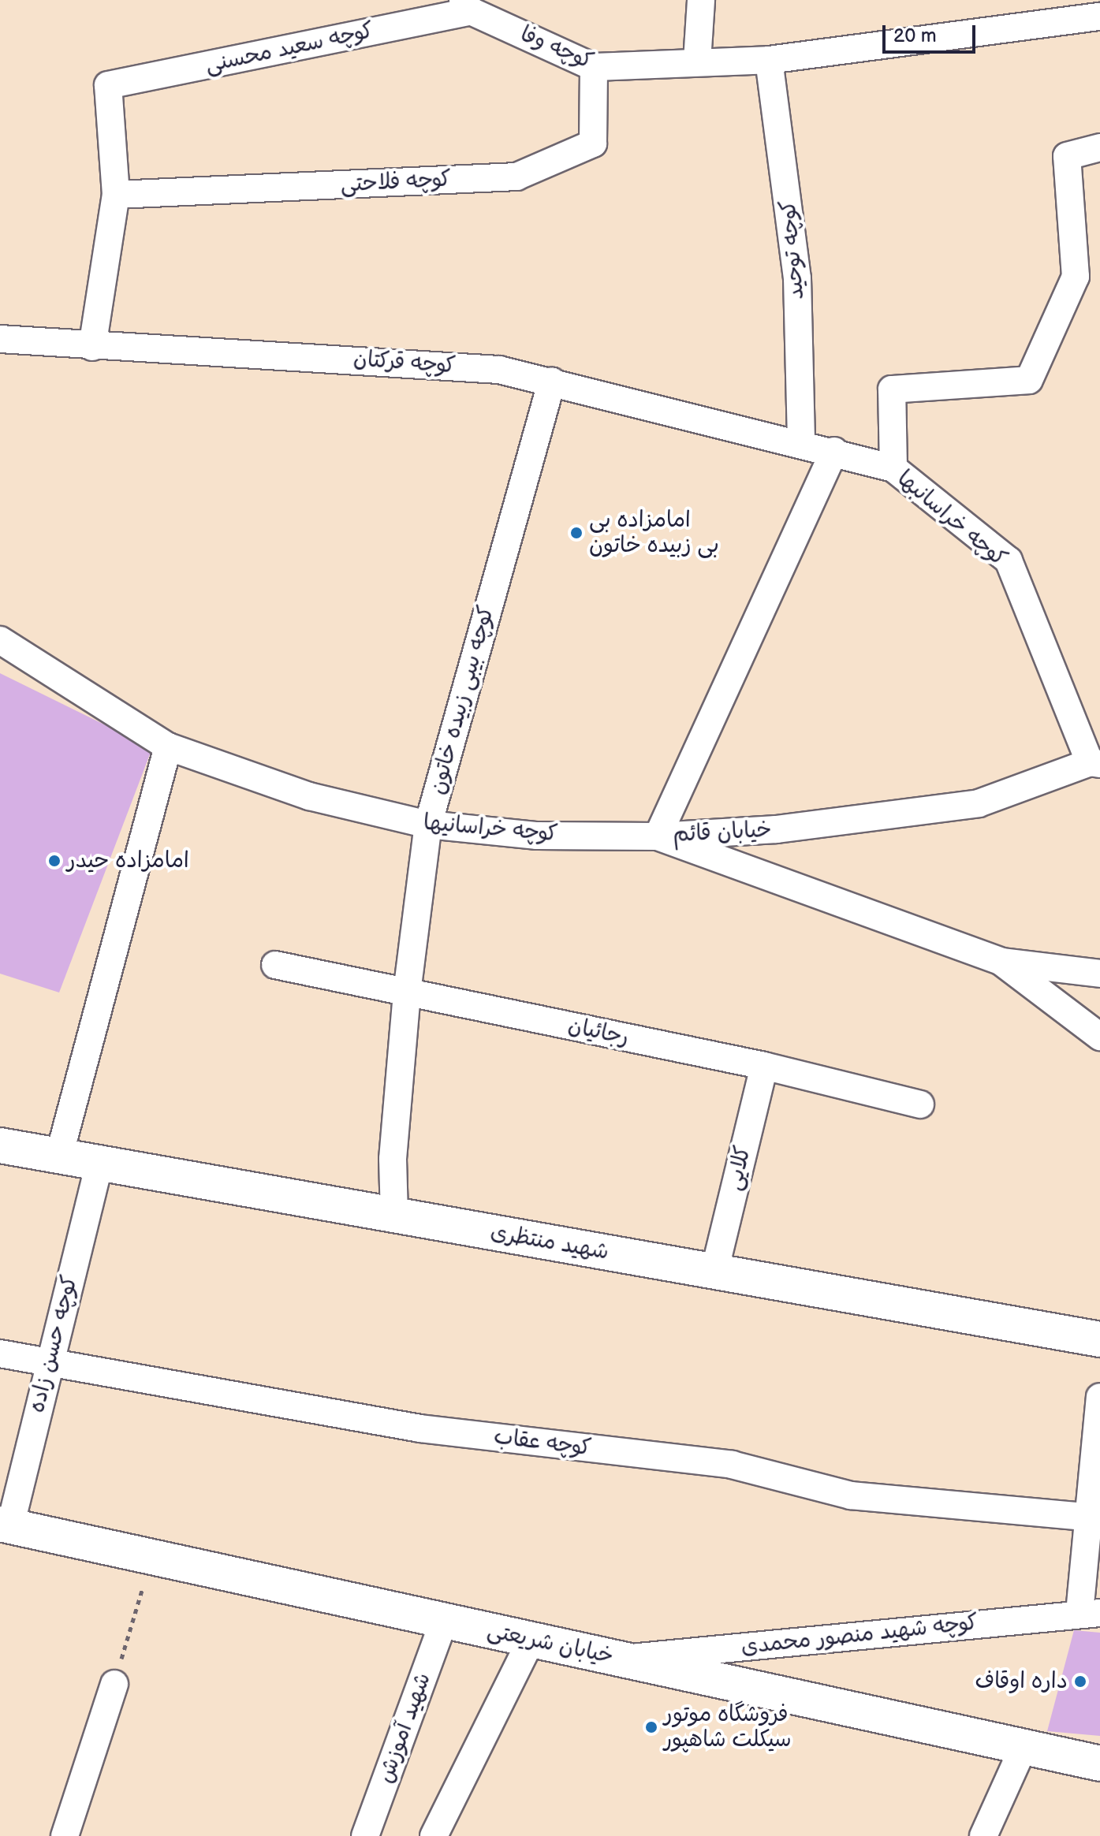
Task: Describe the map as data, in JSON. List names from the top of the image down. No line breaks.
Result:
{"streets":{"street":["کوچه سعید محسنی","کوچه وفا","کوچه فلاحتی","کوچه توحید","کوچه قرکتان","کوچه خراسانبها","کوچه بیبی زبیده خاتون","کوچه خراسانیها","خیابان قائم","رجائیان","کلایی","شهید منتظری","کوچه حسن زاده","کوچه عقاب","کوچه شهید منصور محمدی","خیابان شریعتی","شهید آموزش"]},"crossings":[["کوچه سعید محسنی","کوچه وفا"],["کوچه سعید محسنی","کوچه فلاحتی"],["کوچه وفا","کوچه فلاحتی"],["کوچه وفا","کوچه توحید"],["کوچه توحید","کوچه قرکتان"],["کوچه توحید","کوچه خراسانبها"],["کوچه قرکتان","کوچه خراسانبها"],["کوچه قرکتان","کوچه بیبی زبیده خاتون"],["کوچه خراسانبها","خیابان قائم"],["کوچه بیبی زبیده خاتون","کوچه خراسانیها"],["کوچه بیبی زبیده خاتون","رجائیان"],["کوچه بیبی زبیده خاتون","شهید منتظری"],["کوچه خراسانیها","خیابان قائم"],["رجائیان","کلایی"],["کلایی","شهید منتظری"],["شهید منتظری","کوچه حسن زاده"],["کوچه حسن زاده","کوچه عقاب"],["کوچه حسن زاده","خیابان شریعتی"],["کوچه شهید منصور محمدی","خیابان شریعتی"],["خیابان شریعتی","شهید آموزش"]],"places":["امامزاده بی بی زبیده خاتون","امامزاده حیدر","داره اوقاف","فروشگاه موتور سیکلت شاهپور"],"scale_bar":"20 m"}
